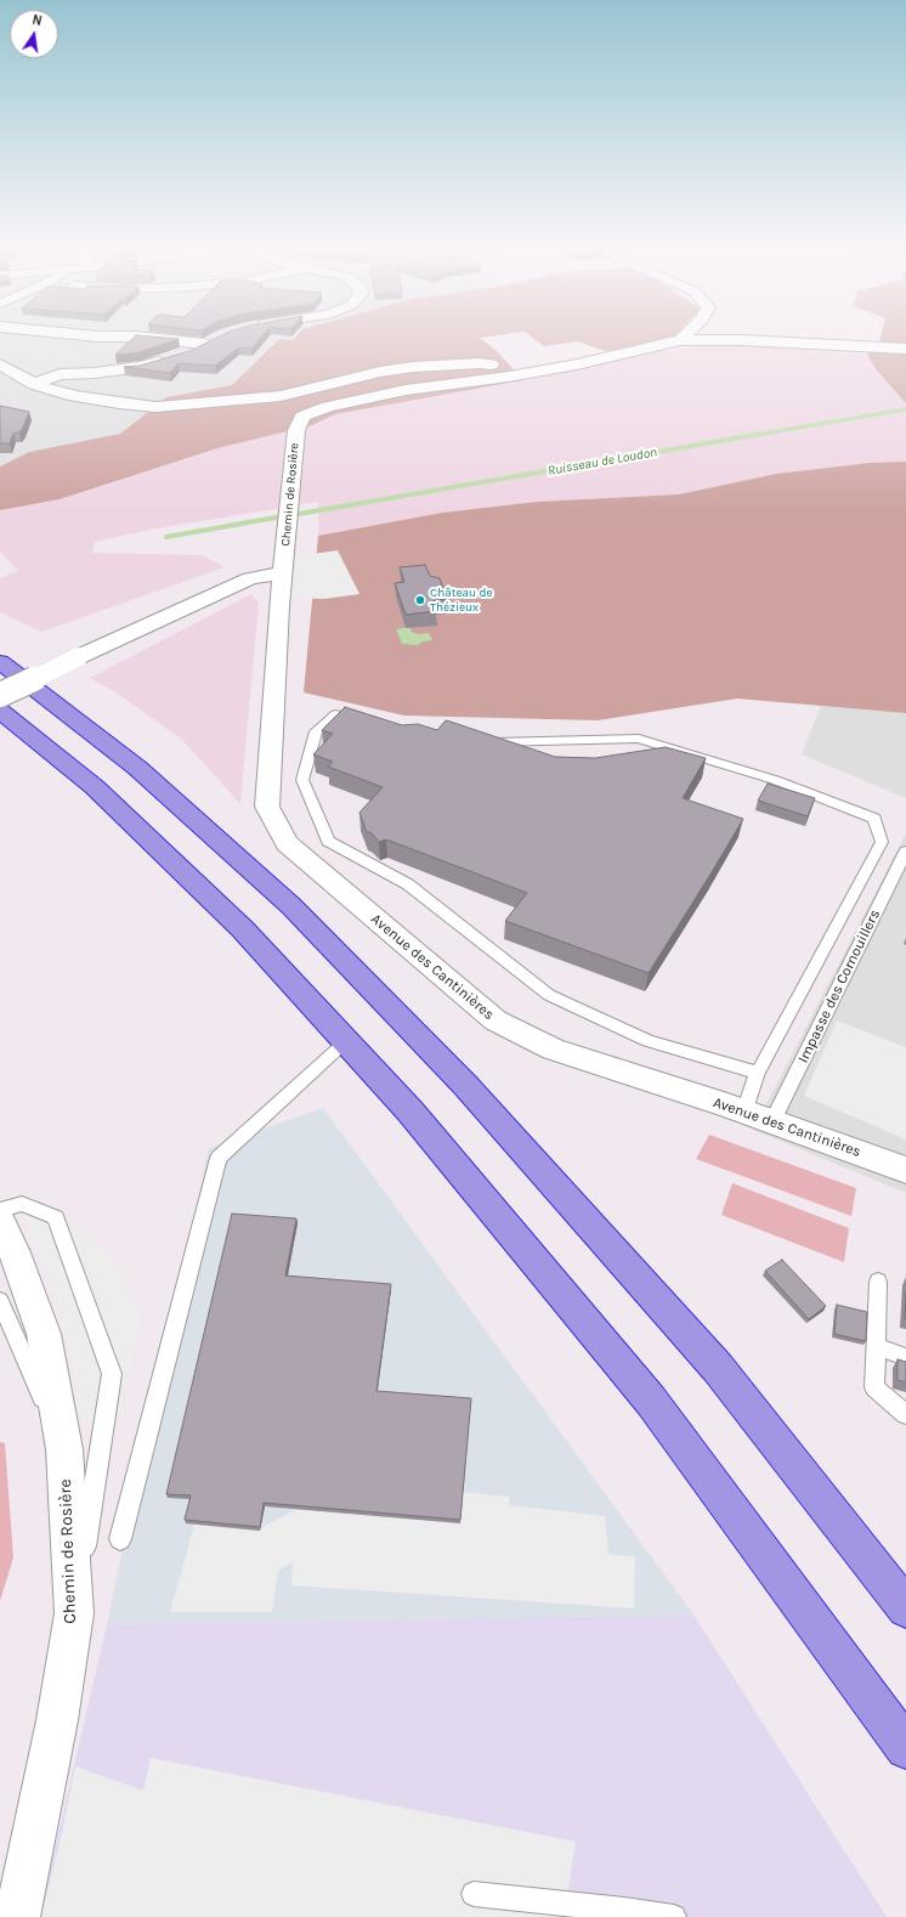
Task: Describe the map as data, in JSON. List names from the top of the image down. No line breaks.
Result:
{"streets":{"street":["Chemin de Rosière","Avenue des Cantinières"],"lane":["Impasse des Cornouillers"]},"crossings":[["Chemin de Rosière","Avenue des Cantinières"],["Avenue des Cantinières","Impasse des Cornouillers"]],"water":["Ruisseau de Loudon"],"places":["Château de Thézieux"],"north":"top"}
